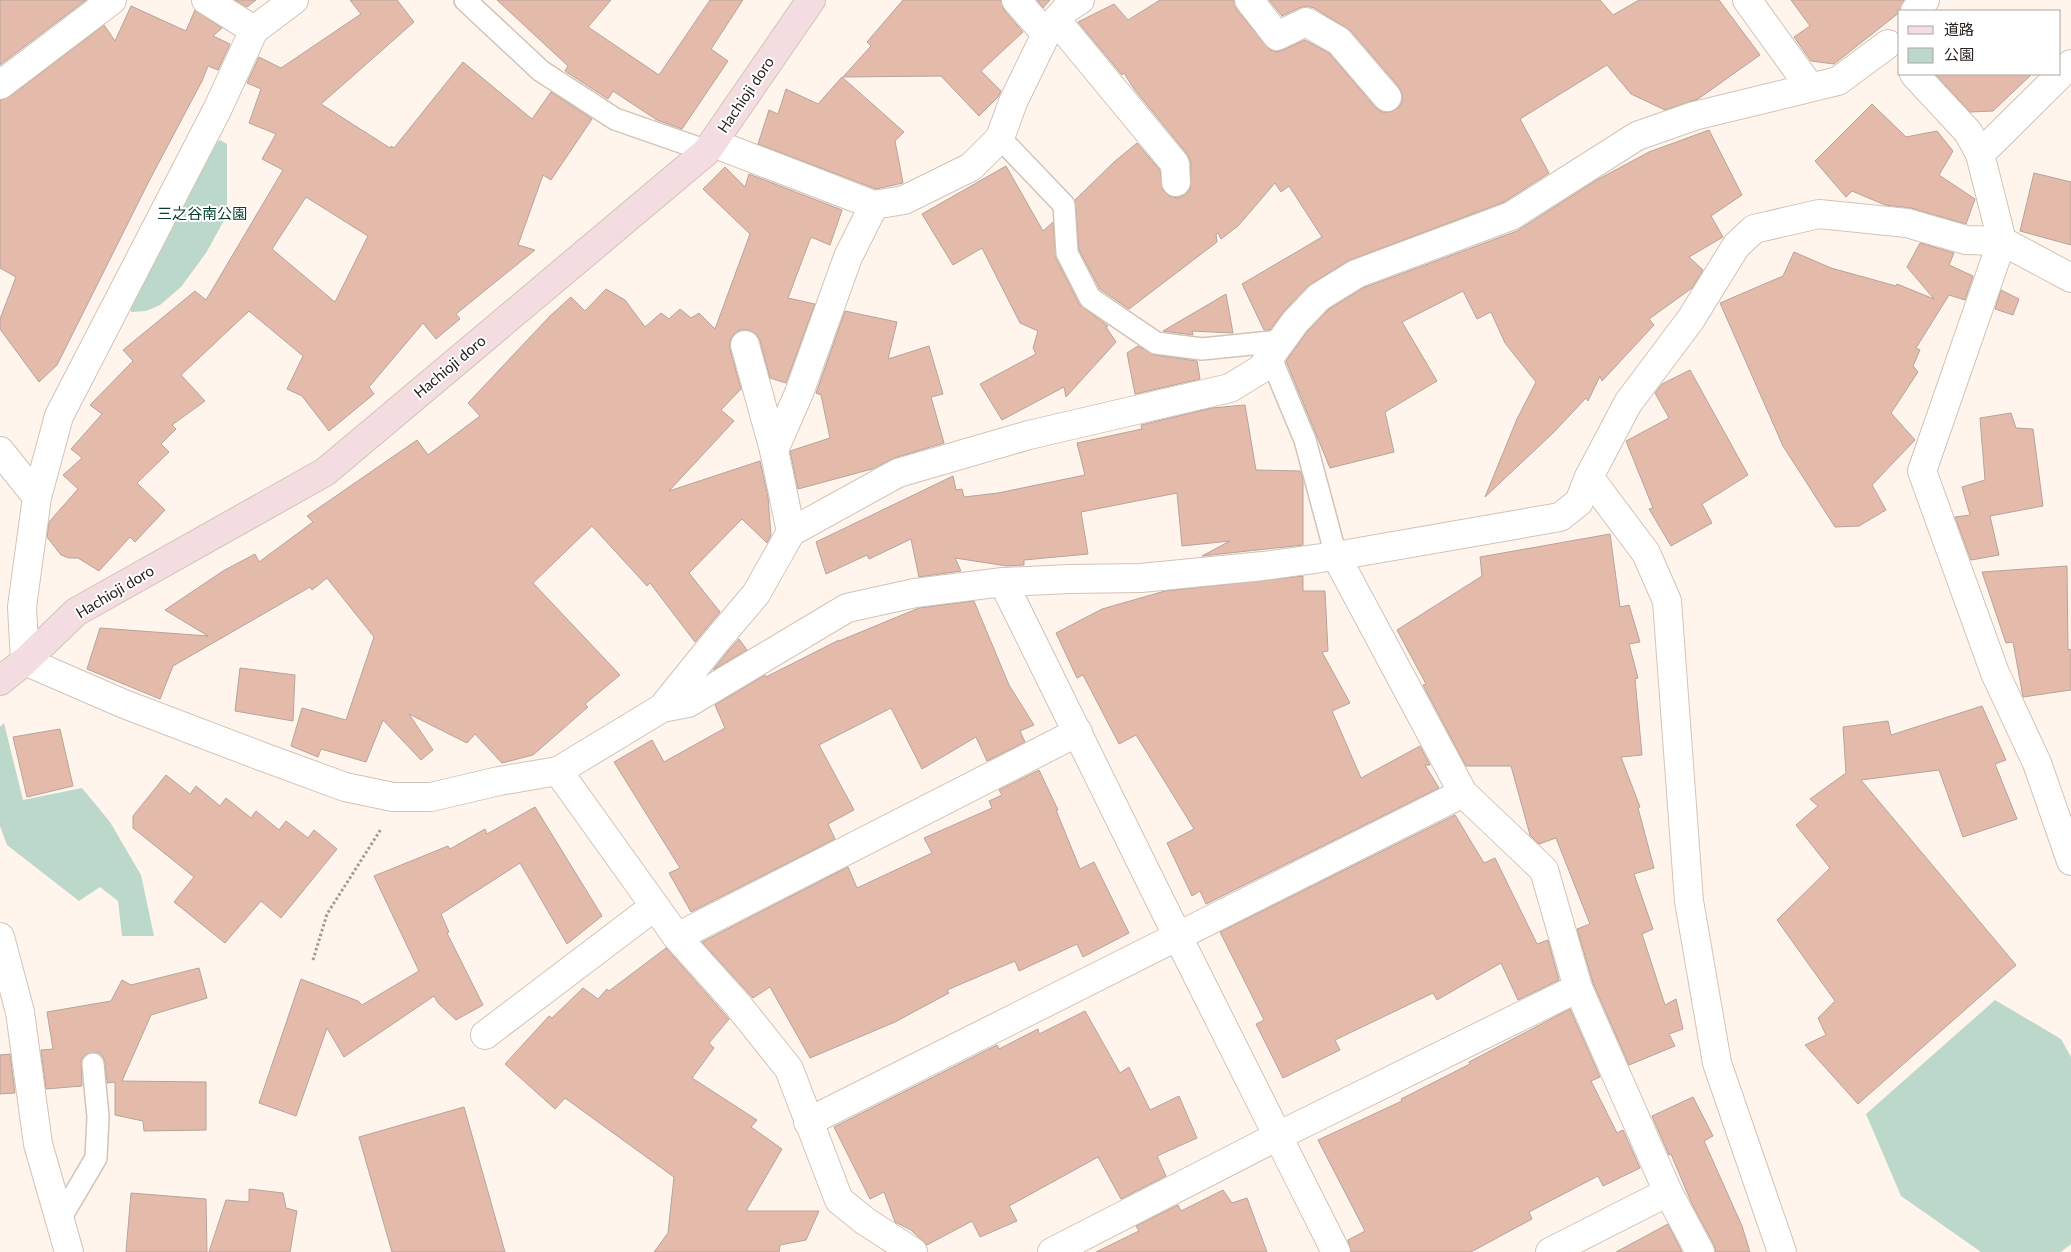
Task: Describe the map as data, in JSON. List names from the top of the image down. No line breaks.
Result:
{"streets":{"street":["Hachioji doro"]},"parks":["三之谷南公園"],"legend":["道路","公園"]}
